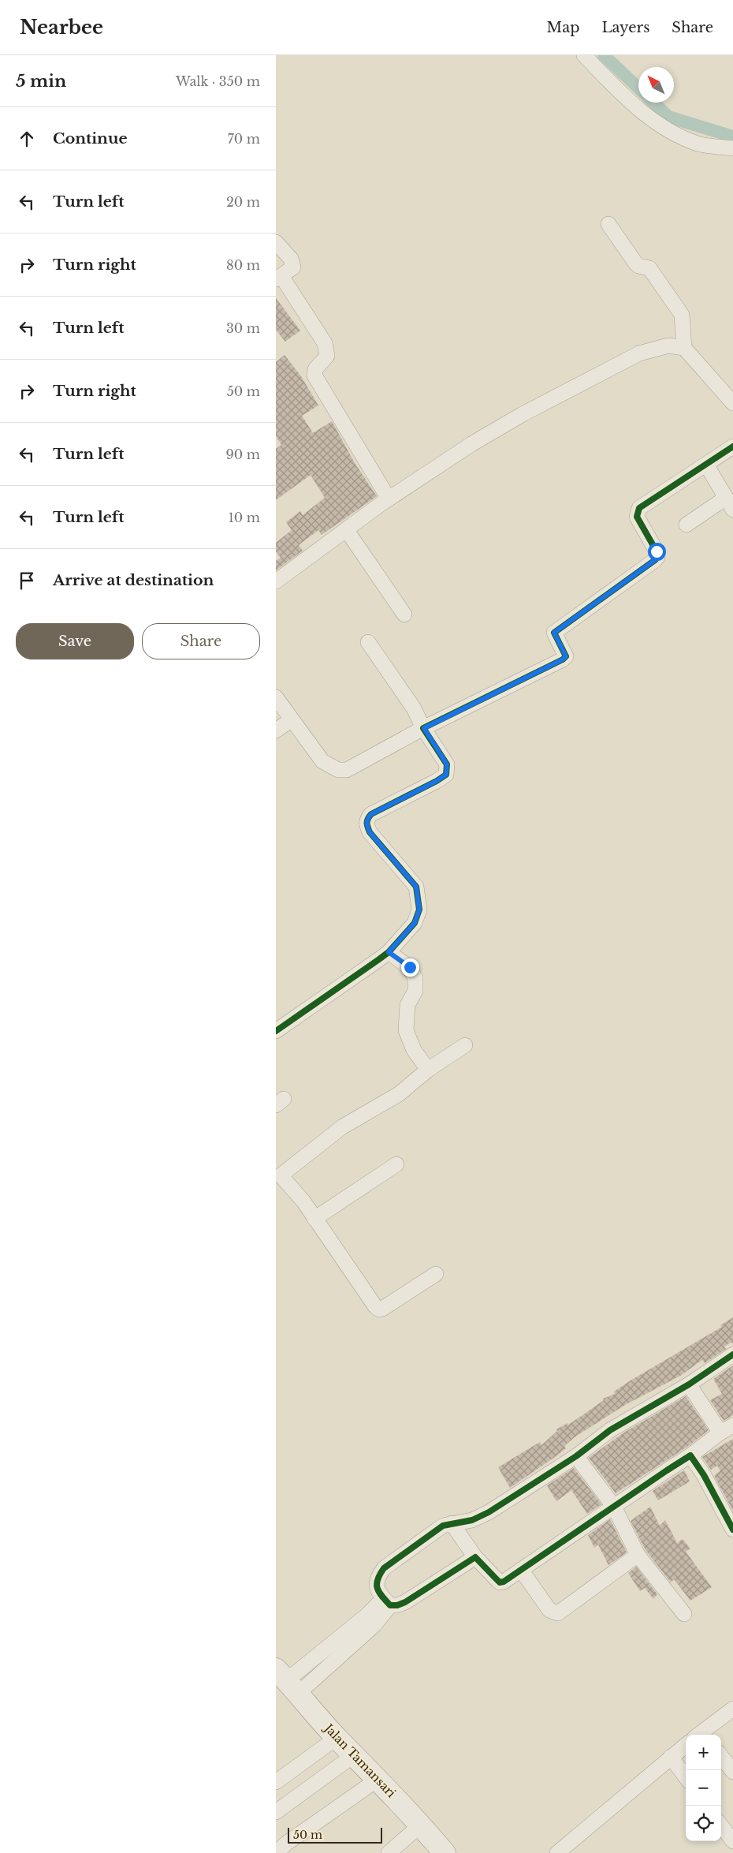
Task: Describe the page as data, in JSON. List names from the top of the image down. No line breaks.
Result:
{"streets":{"main road":["Jalan Tamansari"]},"scale_bar":"50 m","north":"top left","page":{"header":"Nearbee","nav":["Map","Layers","Share"],"heading":["5 min","Walk · 350 m"],"list":[["Continue","70 m"],["Turn left","20 m"],["Turn right","80 m"],["Turn left","30 m"],["Turn right","50 m"],["Turn left","90 m"],["Turn left","10 m"],"Arrive at destination"],"buttons":["Save","Share"],"map_buttons":["+","−"],"scale":"50 m"}}
